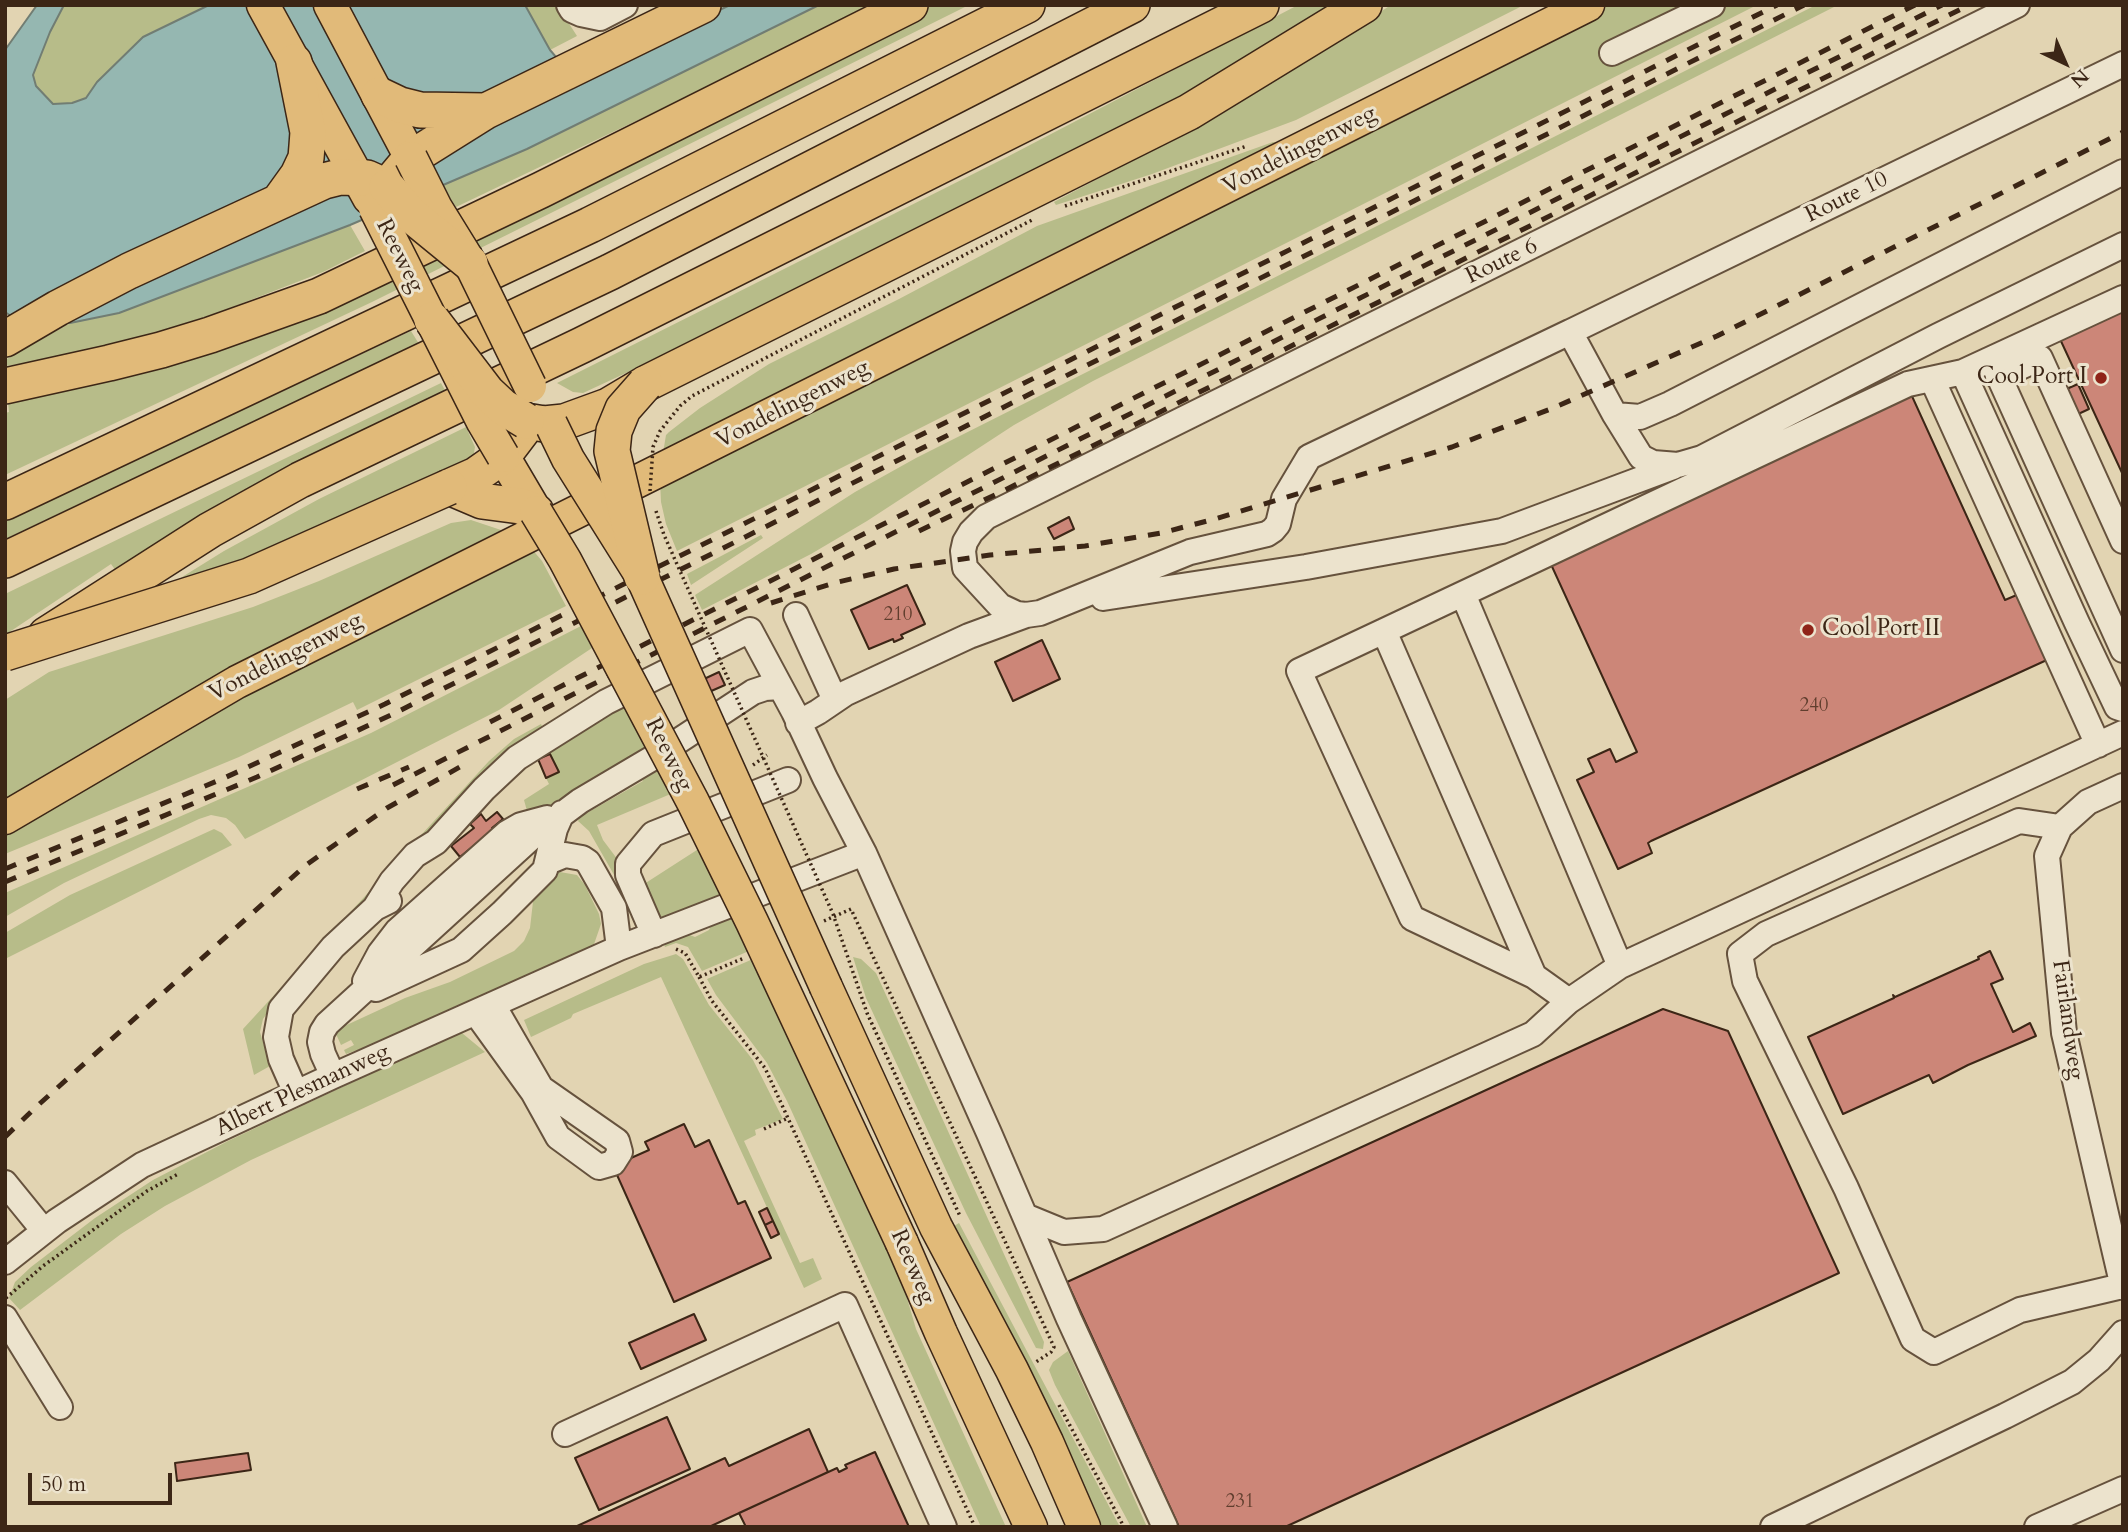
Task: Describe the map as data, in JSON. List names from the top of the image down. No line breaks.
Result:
{"streets":{"main road":["Vondelingenweg","Reeweg"],"street":["Route 10","Route 6","Fairlandweg","Albert Plesmanweg"]},"places":["Cool Port I","Cool Port II"],"house_numbers":["210","240","231"],"scale_bar":"50 m","north":"bottom right"}
